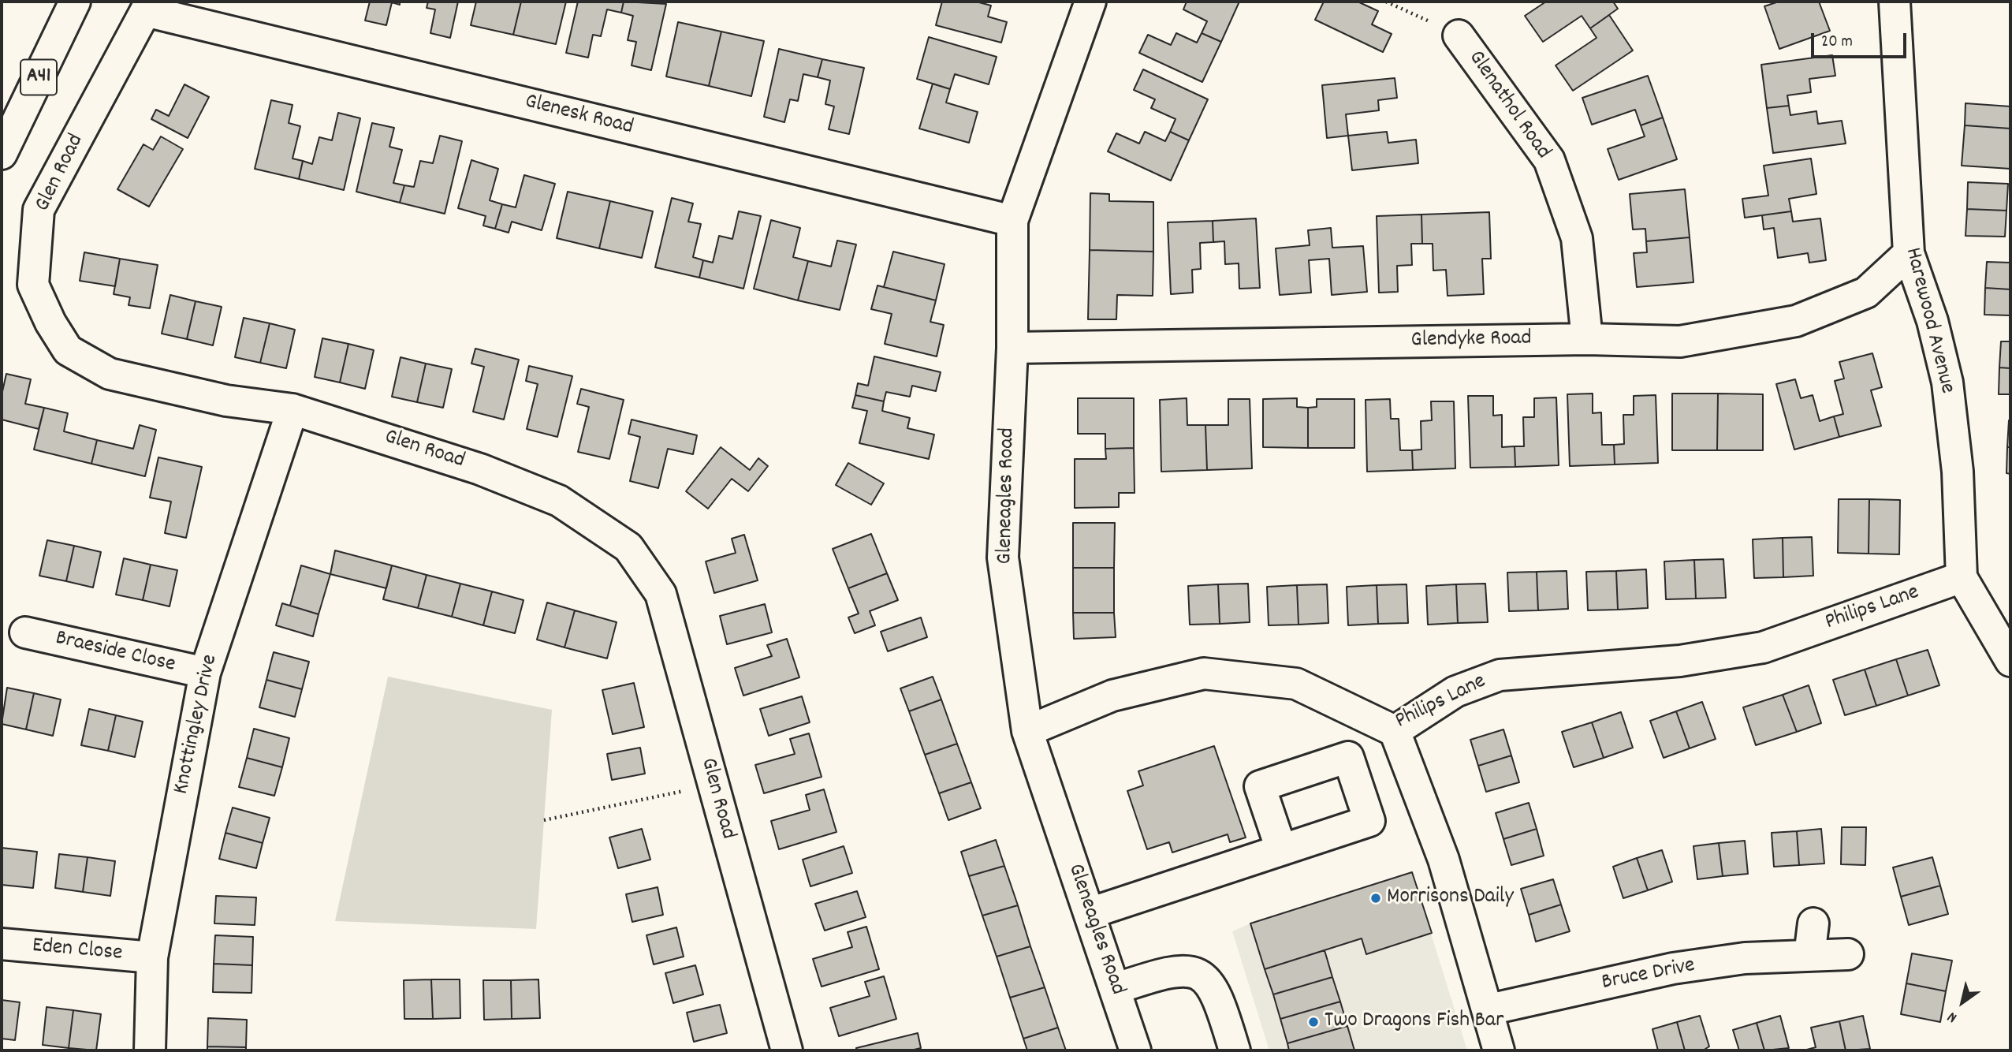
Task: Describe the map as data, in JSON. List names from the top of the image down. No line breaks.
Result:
{"streets":{"street":["A41","Glenathol Road","Glenesk Road","Glen Road","Harewood Avenue","Glendyke Road","Gleneagles Road","Philips Lane","Braeside Close","Knottingley Drive","Eden Close","Bruce Drive"]},"crossings":[["Glenathol Road","Glendyke Road"],["Glenesk Road","Glen Road"],["Glenesk Road","Gleneagles Road"],["Glen Road","Knottingley Drive"],["Harewood Avenue","Glendyke Road"],["Harewood Avenue","Philips Lane"],["Glendyke Road","Gleneagles Road"],["Gleneagles Road","Philips Lane"],["Braeside Close","Knottingley Drive"],["Knottingley Drive","Eden Close"]],"places":["Morrisons Daily","Two Dragons Fish Bar"],"scale_bar":"20 m","north":"bottom left"}
